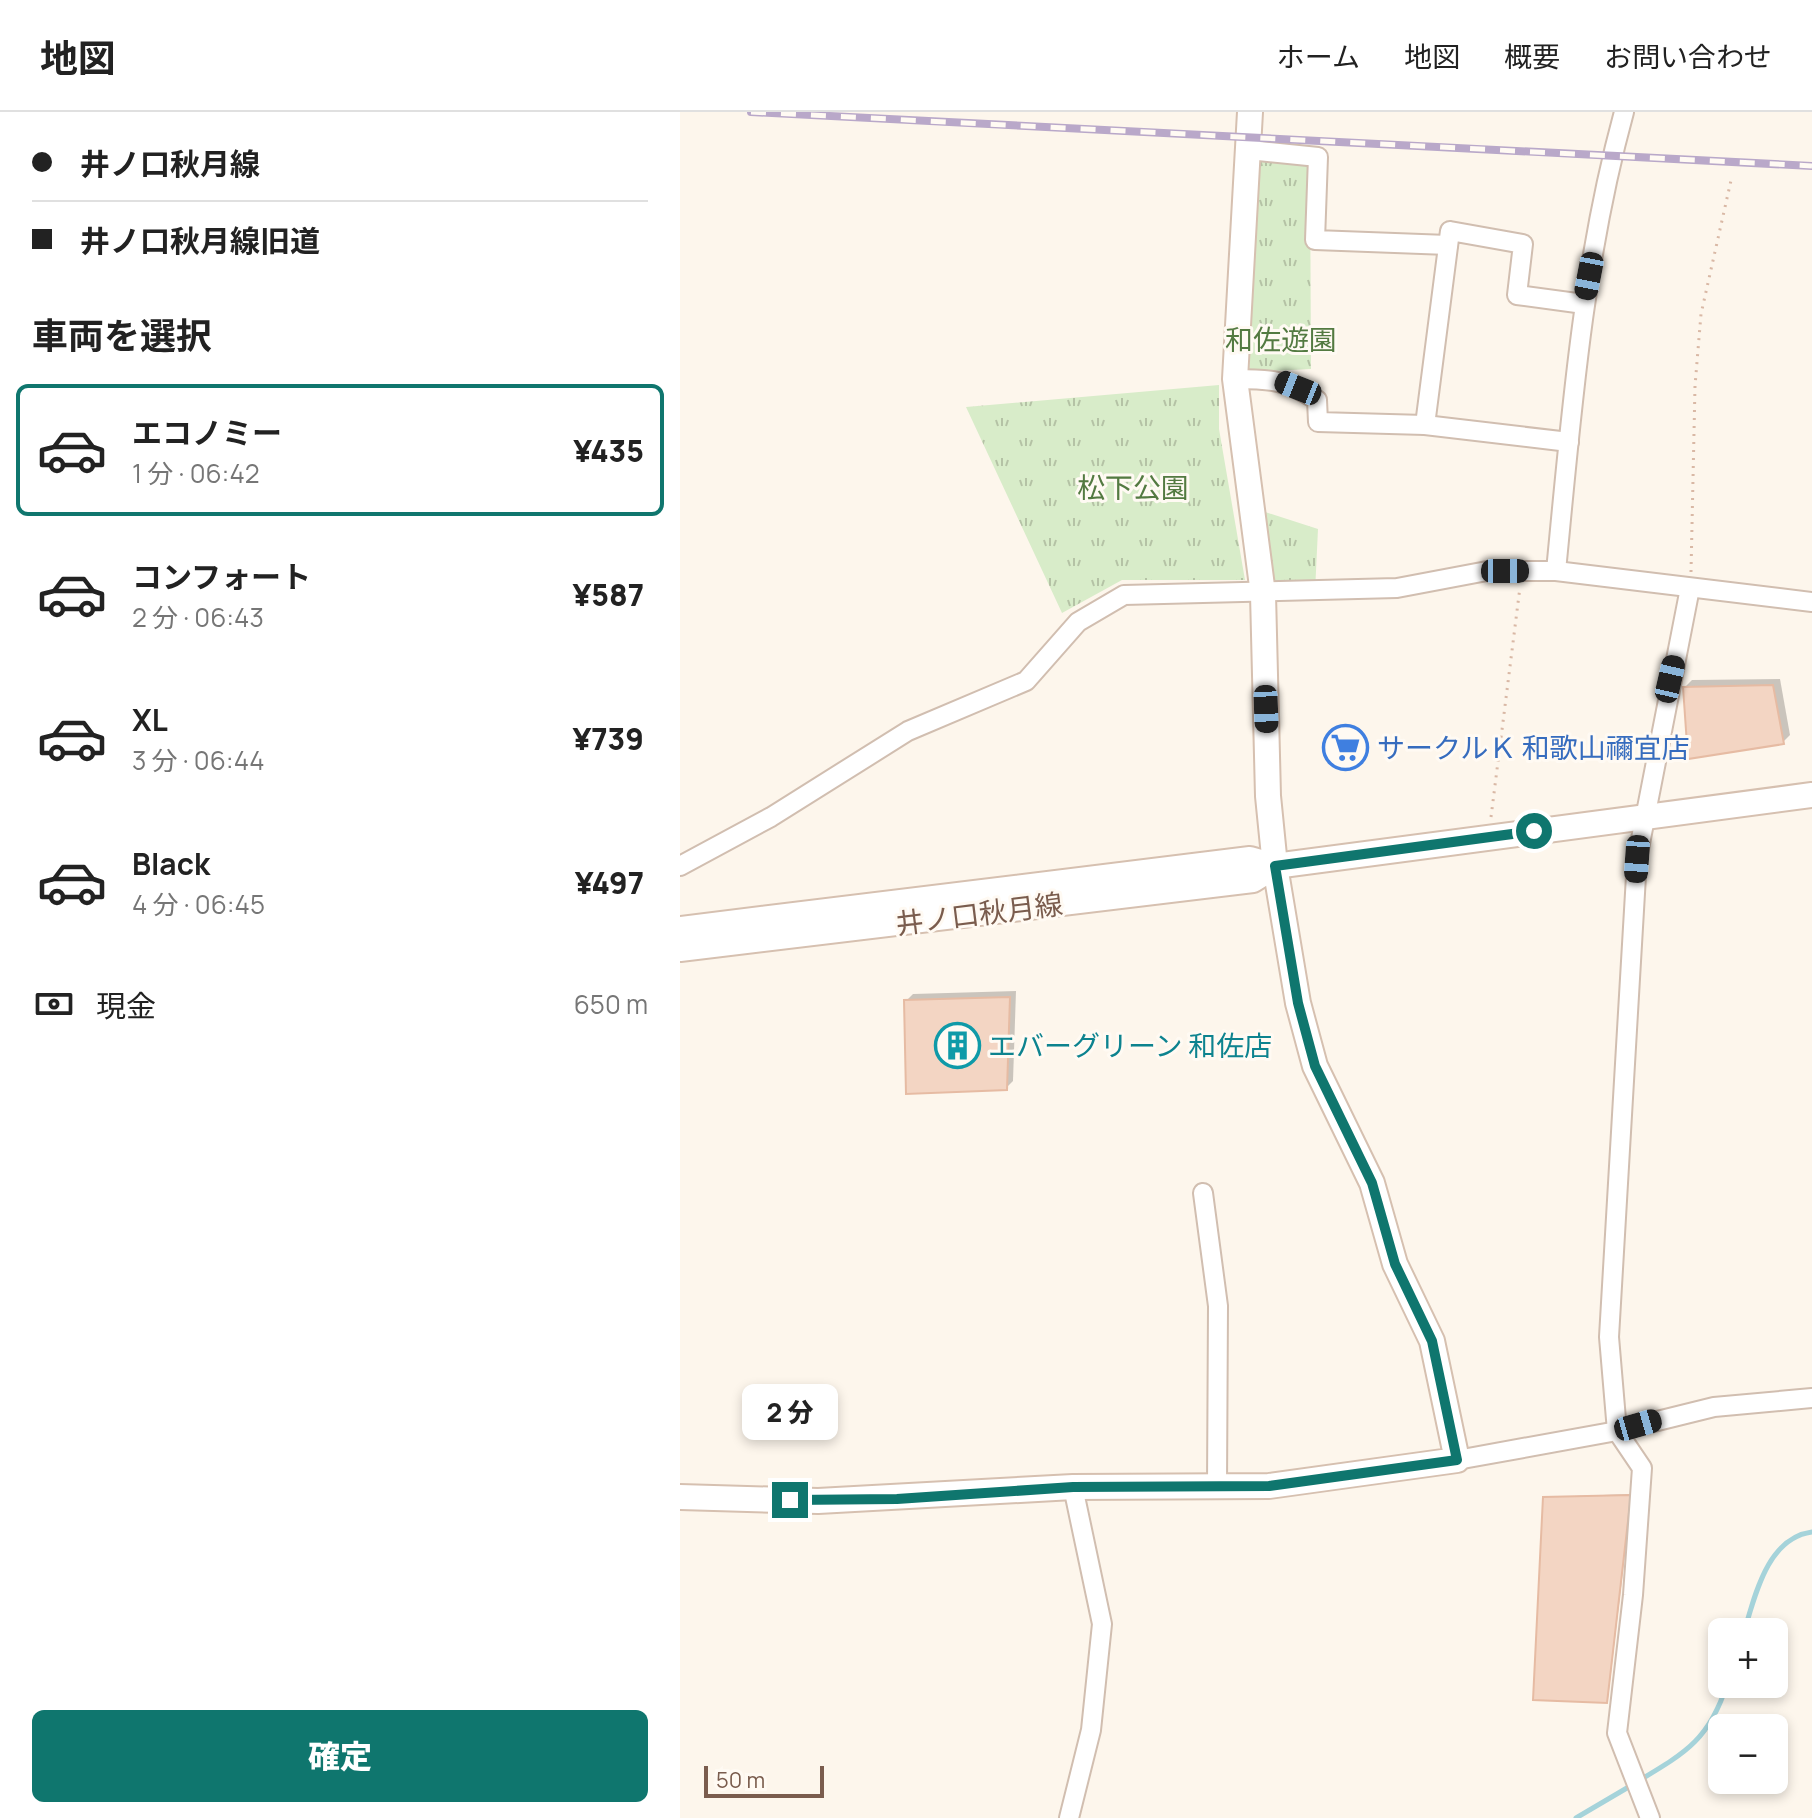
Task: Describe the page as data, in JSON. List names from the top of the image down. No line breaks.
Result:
{"streets":{"street":["井ノ口秋月線"]},"parks":["和佐遊園","松下公園"],"places":{"supermarket":["サークルＫ 和歌山禰宜店"],"building":["エバーグリーン 和佐店"]},"scale_bar":"50 m","page":{"header":"地図","nav":["ホーム","地図","概要","お問い合わせ"],"banner":["井ノ口秋月線","井ノ口秋月線旧道"],"heading":"車両を選択","list":[{"name":"エコノミー","note":"1 分 · 06:42","value":"¥435"},{"name":"コンフォート","note":"2 分 · 06:43","value":"¥587"},{"name":"XL","note":"3 分 · 06:44","value":"¥739"},{"name":"Black","note":"4 分 · 06:45","value":"¥497"}],"pay":["現金","650 m"],"bubble":"2 分","map_buttons":["+","−"],"buttons":"確定","scale":"50 m"}}
